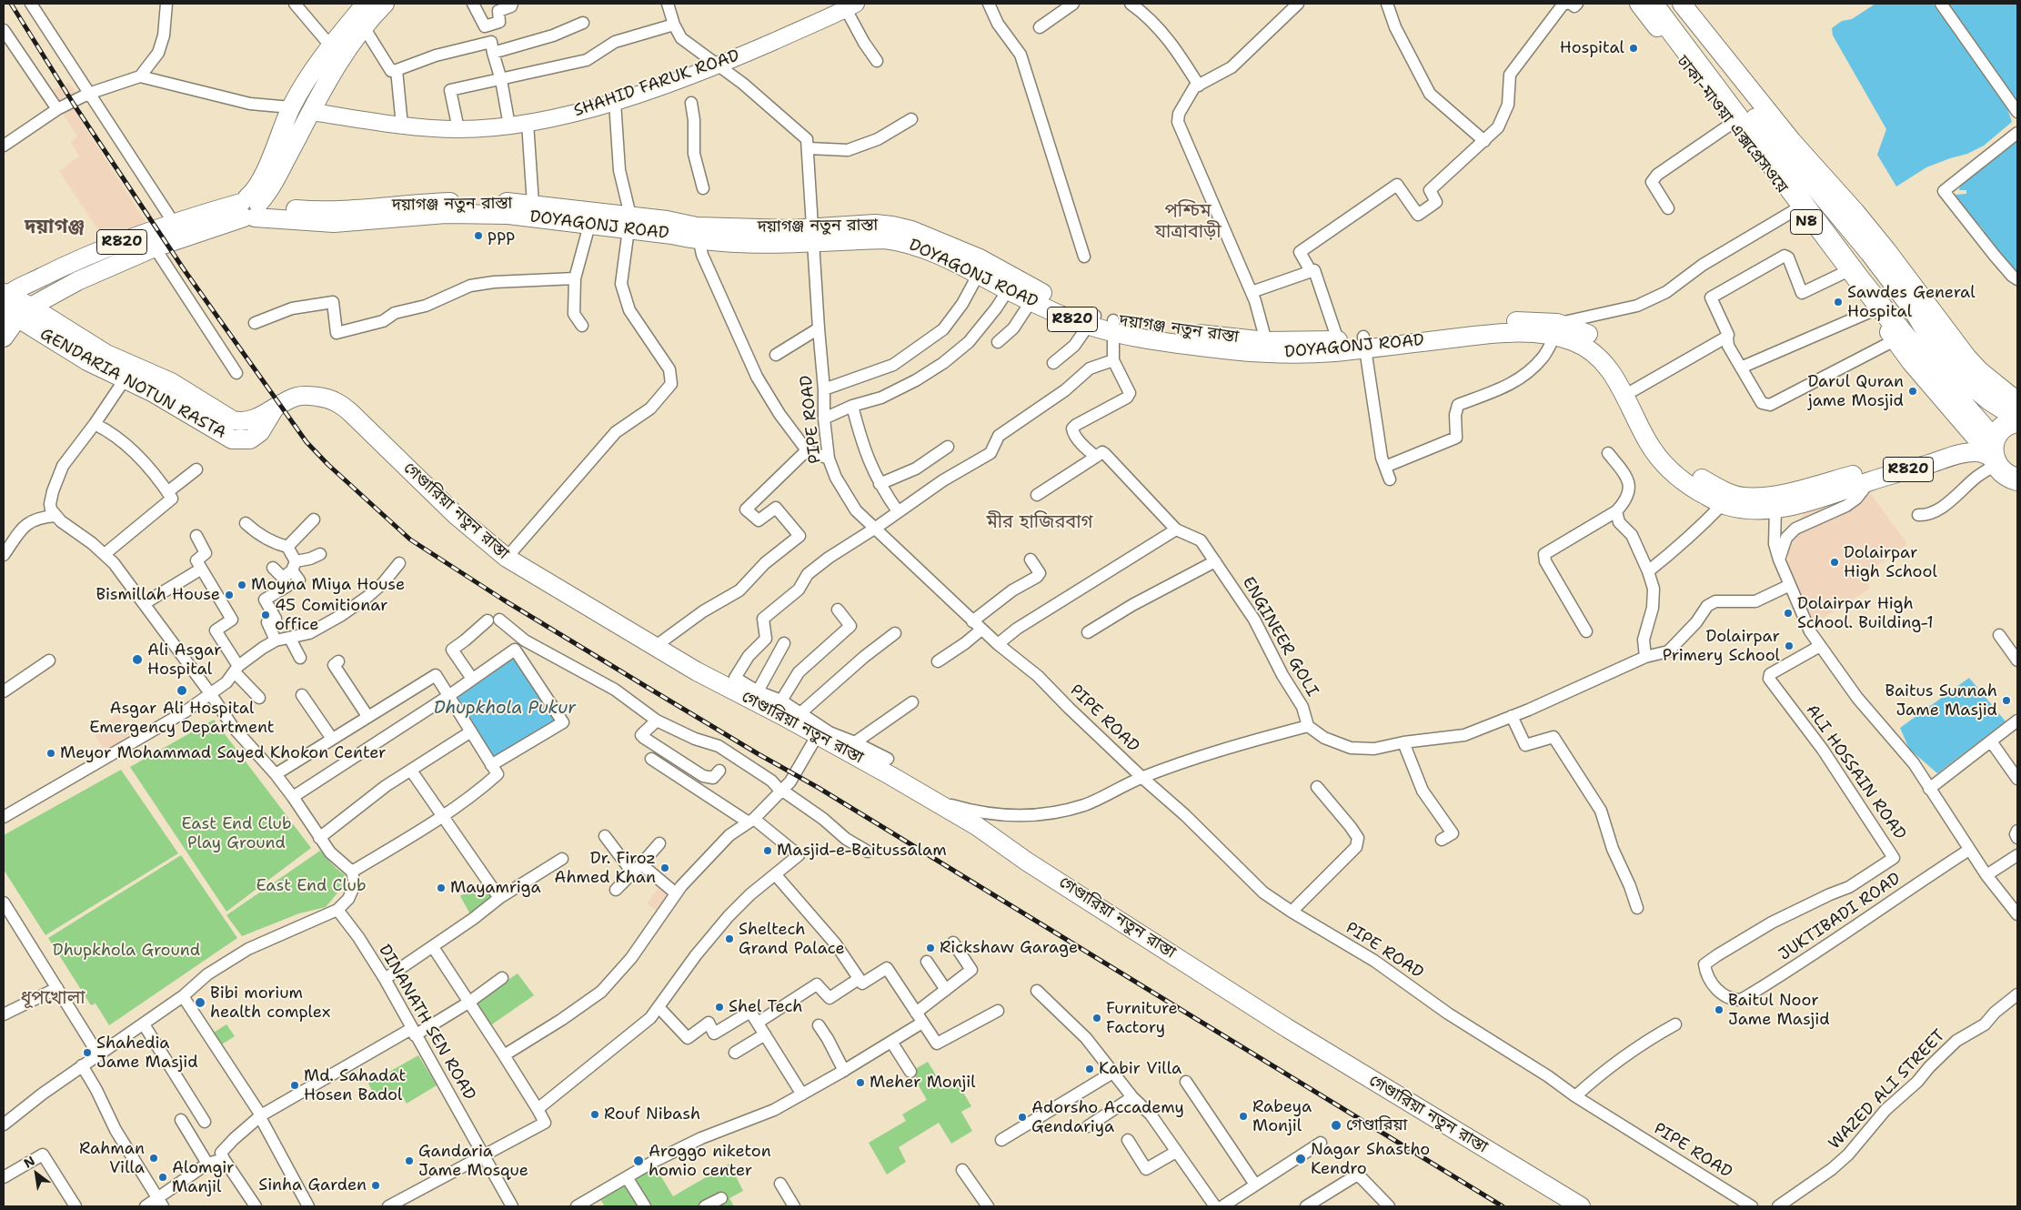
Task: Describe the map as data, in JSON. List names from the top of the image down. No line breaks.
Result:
{"streets":{"highway":["N8"],"main road":["SHAHID FARUK ROAD","ঢাকা-মাওয়া এক্সপ্রেসওয়ে","দয়াগঞ্জ নতুন রাস্তা","DOYAGONJ ROAD","R820","GENDARIA NOTUN RASTA","গেণ্ডারিয়া নতুন রাস্তা"],"street":["PIPE ROAD","ENGINEER GOLI","ALI HOSSAIN ROAD","JUKTIBADI ROAD","DINANATH SEN ROAD","WAZED ALI STREET"]},"crossings":[["SHAHID FARUK ROAD","PIPE ROAD"],["ঢাকা-মাওয়া এক্সপ্রেসওয়ে","N8"],["ঢাকা-মাওয়া এক্সপ্রেসওয়ে","R820"],["দয়াগঞ্জ নতুন রাস্তা","DOYAGONJ ROAD"],["দয়াগঞ্জ নতুন রাস্তা","R820"],["দয়াগঞ্জ নতুন রাস্তা","PIPE ROAD"],["দয়াগঞ্জ নতুন রাস্তা","ENGINEER GOLI"],["N8","R820"],["DOYAGONJ ROAD","R820"],["DOYAGONJ ROAD","ENGINEER GOLI"],["R820","GENDARIA NOTUN RASTA"],["GENDARIA NOTUN RASTA","গেণ্ডারিয়া নতুন রাস্তা"],["ALI HOSSAIN ROAD","JUKTIBADI ROAD"]],"districts":["পশ্চিম যাত্রাবাড়ী","দয়াগঞ্জ","মীর হাজিরবাগ","ধূপখোলা"],"water":["Dhupkhola Pukur"],"parks":["East End Club Play Ground","East End Club","Dhupkhola Ground"],"places":["Hospital","ppp","Sawdes General Hospital","Darul Quran jame Mosjid","Dolairpar High School","Moyna Miya House","Bismillah House","Dolairpar High School. Building-1","45 Comitionar office","Dolairpar Primery School","Ali Asgar Hospital","Asgar Ali Hospital Emergency Department","Baitus Sunnah Jame Masjid","Meyor Mohammad Sayed Khokon Center","Masjid-e-Baitussalam","Dr. Firoz Ahmed Khan","Mayamriga","Sheltech Grand Palace","Rickshaw Garage","Bibi morium health complex","Shel Tech","Baitul Noor Jame Masjid","Furniture Factory","Shahedia Jame Masjid","Kabir Villa","Meher Monjil","Md. Sahadat Hosen Badol","Rouf Nibash","Rabeya Monjil","Adorsho Accademy Gendariya","গেণ্ডারিয়া","Rahman Villa","Nagar Shastho Kendro","Gandaria Jame Mosque","Aroggo niketon homio center","Alomgir Manjil","Sinha Garden"],"north":"top left"}
